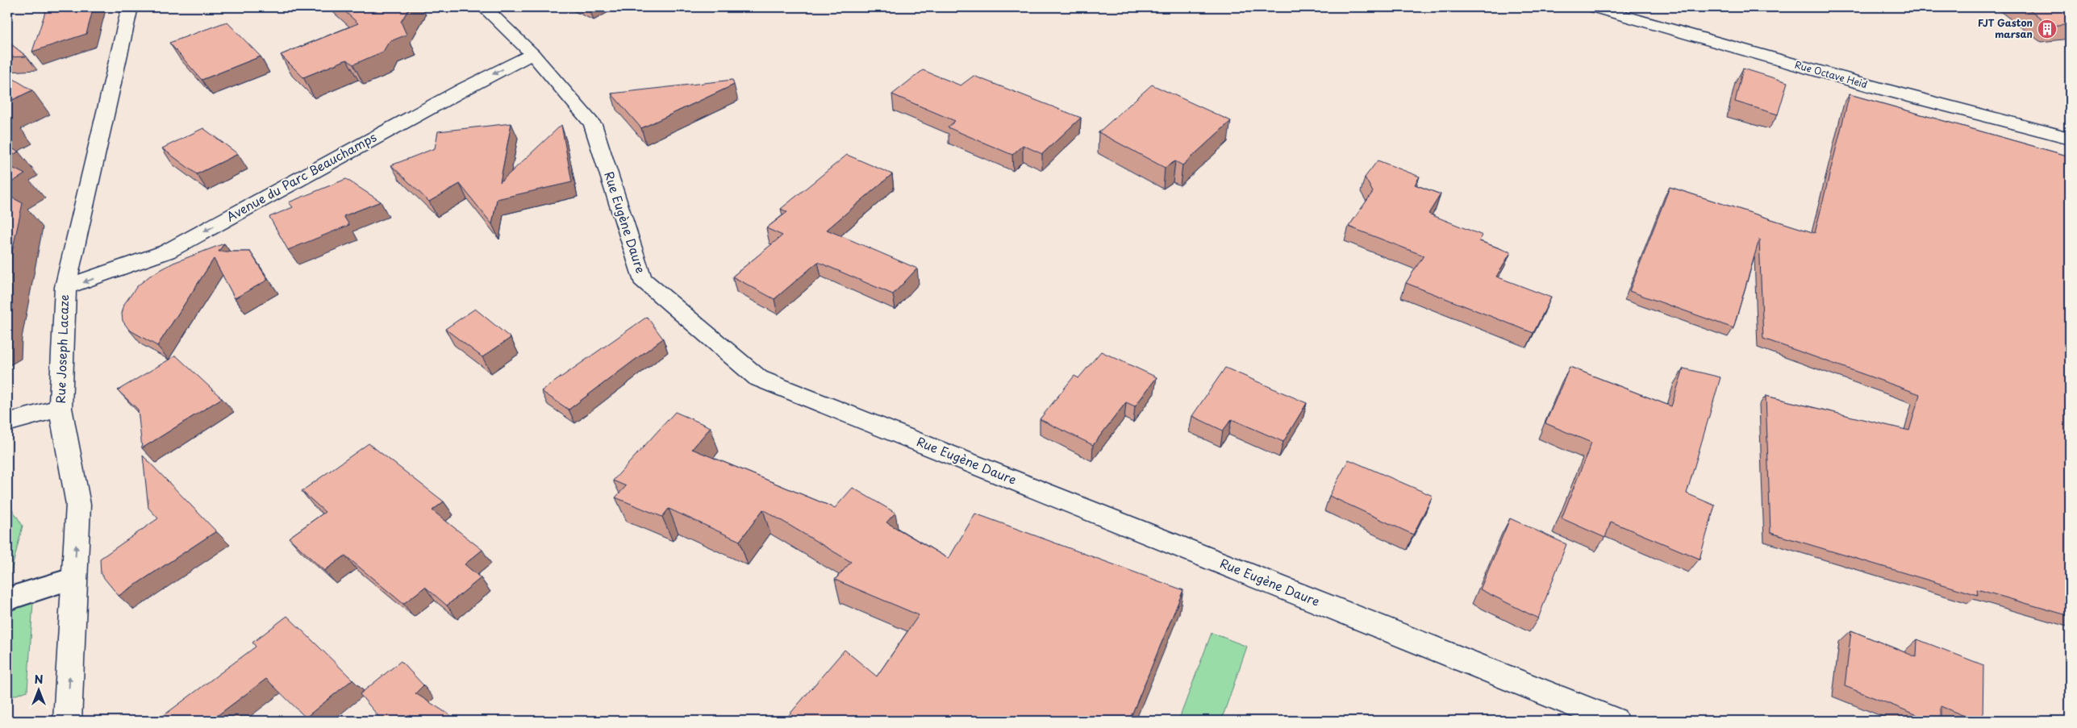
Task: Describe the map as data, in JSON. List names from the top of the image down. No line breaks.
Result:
{"streets":{"street":["Rue Octave Heid","Avenue du Parc Beauchamps","Rue Eugène Daure","Rue Joseph Lacaze"]},"crossings":[["Avenue du Parc Beauchamps","Rue Eugène Daure"],["Avenue du Parc Beauchamps","Rue Joseph Lacaze"]],"one_way":["Avenue du Parc Beauchamps","Rue Joseph Lacaze"],"places":{"building":["FJT Gaston marsan"]},"north":"top"}
